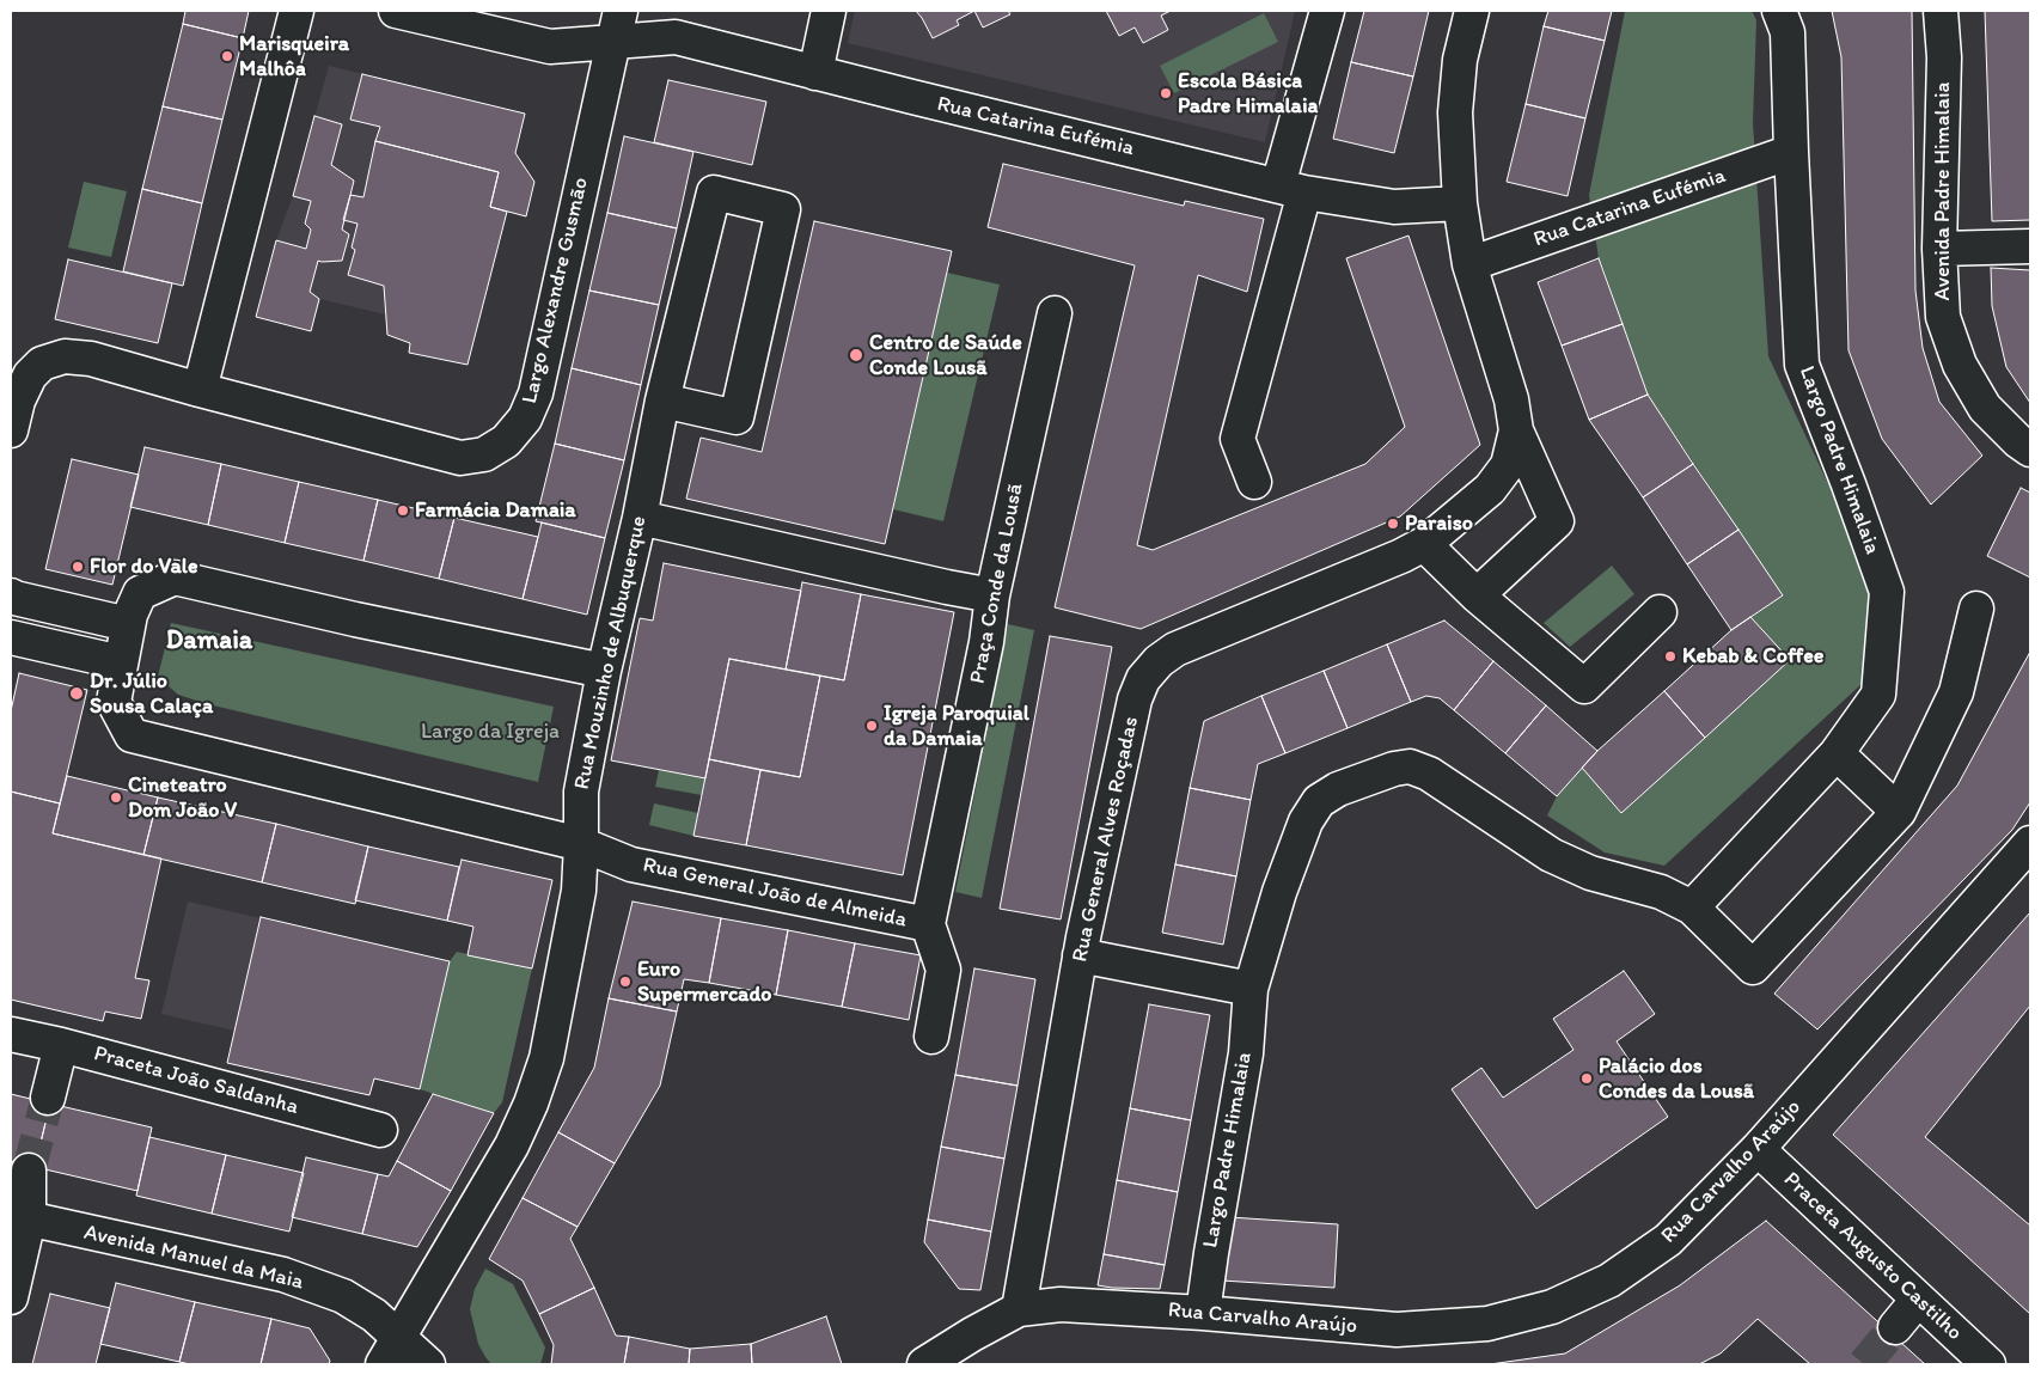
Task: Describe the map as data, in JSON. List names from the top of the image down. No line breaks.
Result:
{"streets":{"street":["Rua Catarina Eufémia","Avenida Padre Himalaia","Largo Alexandre Gusmão","Largo Padre Himalaia","Praça Conde da Lousã","Rua Mouzinho de Albuquerque","Rua General Alves Roçadas","Rua General João de Almeida","Praceta João Saldanha","Rua Carvalho Araújo","Praceta Augusto Castilho","Avenida Manuel da Maia"]},"crossings":[["Rua Catarina Eufémia","Largo Alexandre Gusmão"],["Rua Catarina Eufémia","Largo Padre Himalaia"],["Largo Padre Himalaia","Rua Carvalho Araújo"],["Praça Conde da Lousã","Rua General João de Almeida"],["Rua Mouzinho de Albuquerque","Rua General João de Almeida"],["Rua Mouzinho de Albuquerque","Avenida Manuel da Maia"],["Rua General Alves Roçadas","Rua Carvalho Araújo"],["Rua Carvalho Araújo","Praceta Augusto Castilho"]],"districts":["Damaia"],"parks":["Largo da Igreja"],"places":["Marisqueira Malhôa","Escola Básica Padre Himalaia","Centro de Saúde Conde Lousã","Farmácia Damaia","Paraiso","Flor do Vale","Kebab & Coffee","Dr. Júlio Sousa Calaça","Igreja Paroquial da Damaia","Cineteatro Dom João V","Euro Supermercado","Palácio dos Condes da Lousã"]}
